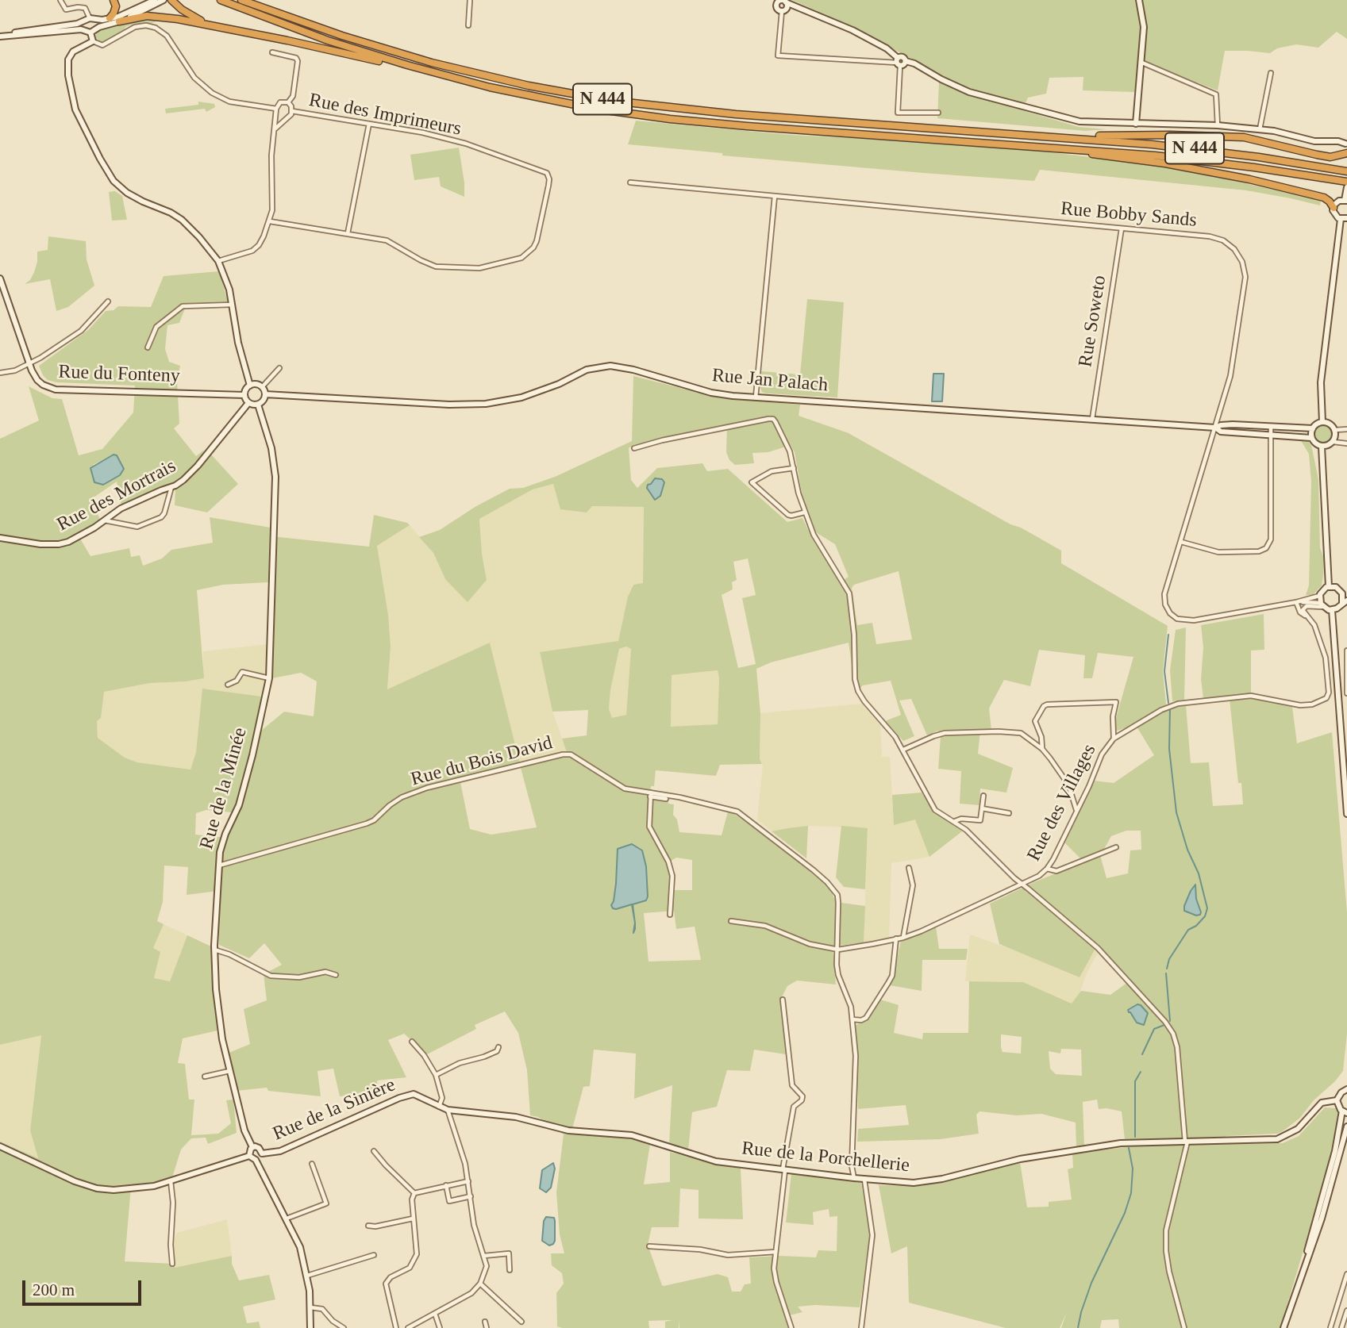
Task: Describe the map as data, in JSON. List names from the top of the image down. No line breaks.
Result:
{"streets":{"highway":["N 444"],"street":["Rue des Imprimeurs","Rue Bobby Sands","Rue Soweto","Rue du Fonteny","Rue Jan Palach","Rue des Mortrais","Rue du Bois David","Rue de la Minée","Rue des Villages","Rue de la Sinière","Rue de la Porchellerie"]},"crossings":[["Rue Bobby Sands","Rue Soweto"],["Rue Bobby Sands","Rue Jan Palach"],["Rue Bobby Sands","Rue des Villages"],["Rue Soweto","Rue Jan Palach"],["Rue du Fonteny","Rue Jan Palach"],["Rue du Fonteny","Rue des Mortrais"],["Rue du Fonteny","Rue de la Minée"],["Rue Jan Palach","Rue des Mortrais"],["Rue Jan Palach","Rue de la Minée"],["Rue des Mortrais","Rue de la Minée"],["Rue du Bois David","Rue de la Minée"],["Rue de la Minée","Rue de la Sinière"],["Rue de la Sinière","Rue de la Porchellerie"]],"scale_bar":"200 m"}
